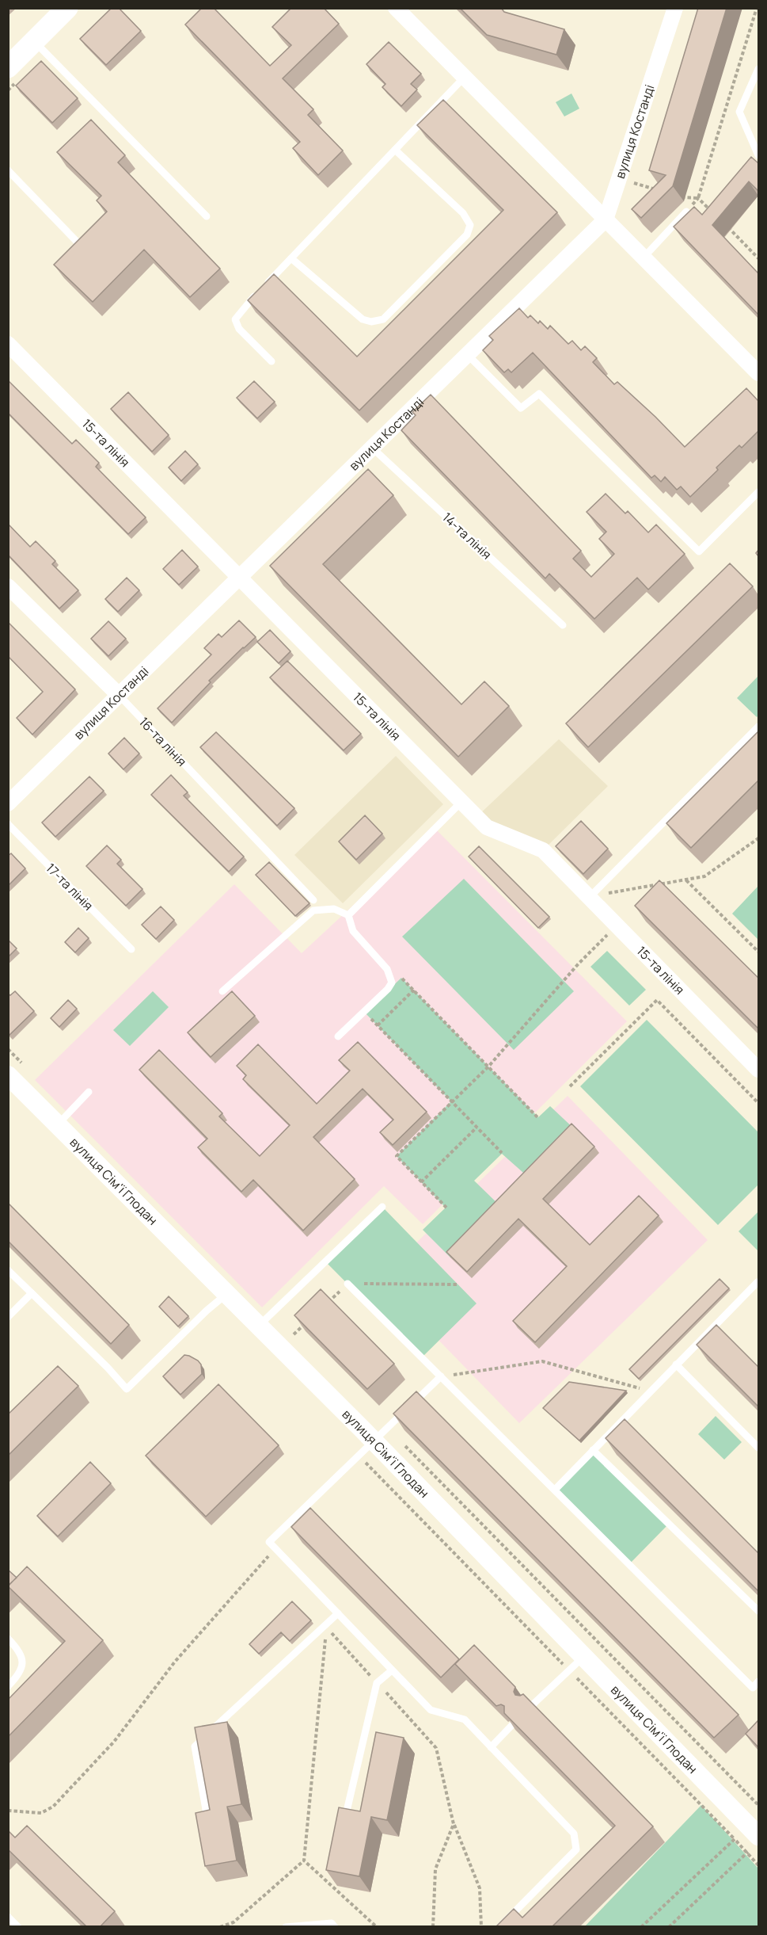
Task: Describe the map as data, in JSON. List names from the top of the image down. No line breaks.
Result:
{"streets":{"street":["вулиця Костанді","15-та лінія","16-та лінія","вулиця Сім'ї Глодан"],"lane":["14-та лінія","17-та лінія"]},"crossings":[["вулиця Костанді","15-та лінія"],["вулиця Костанді","14-та лінія"],["вулиця Костанді","16-та лінія"]]}
